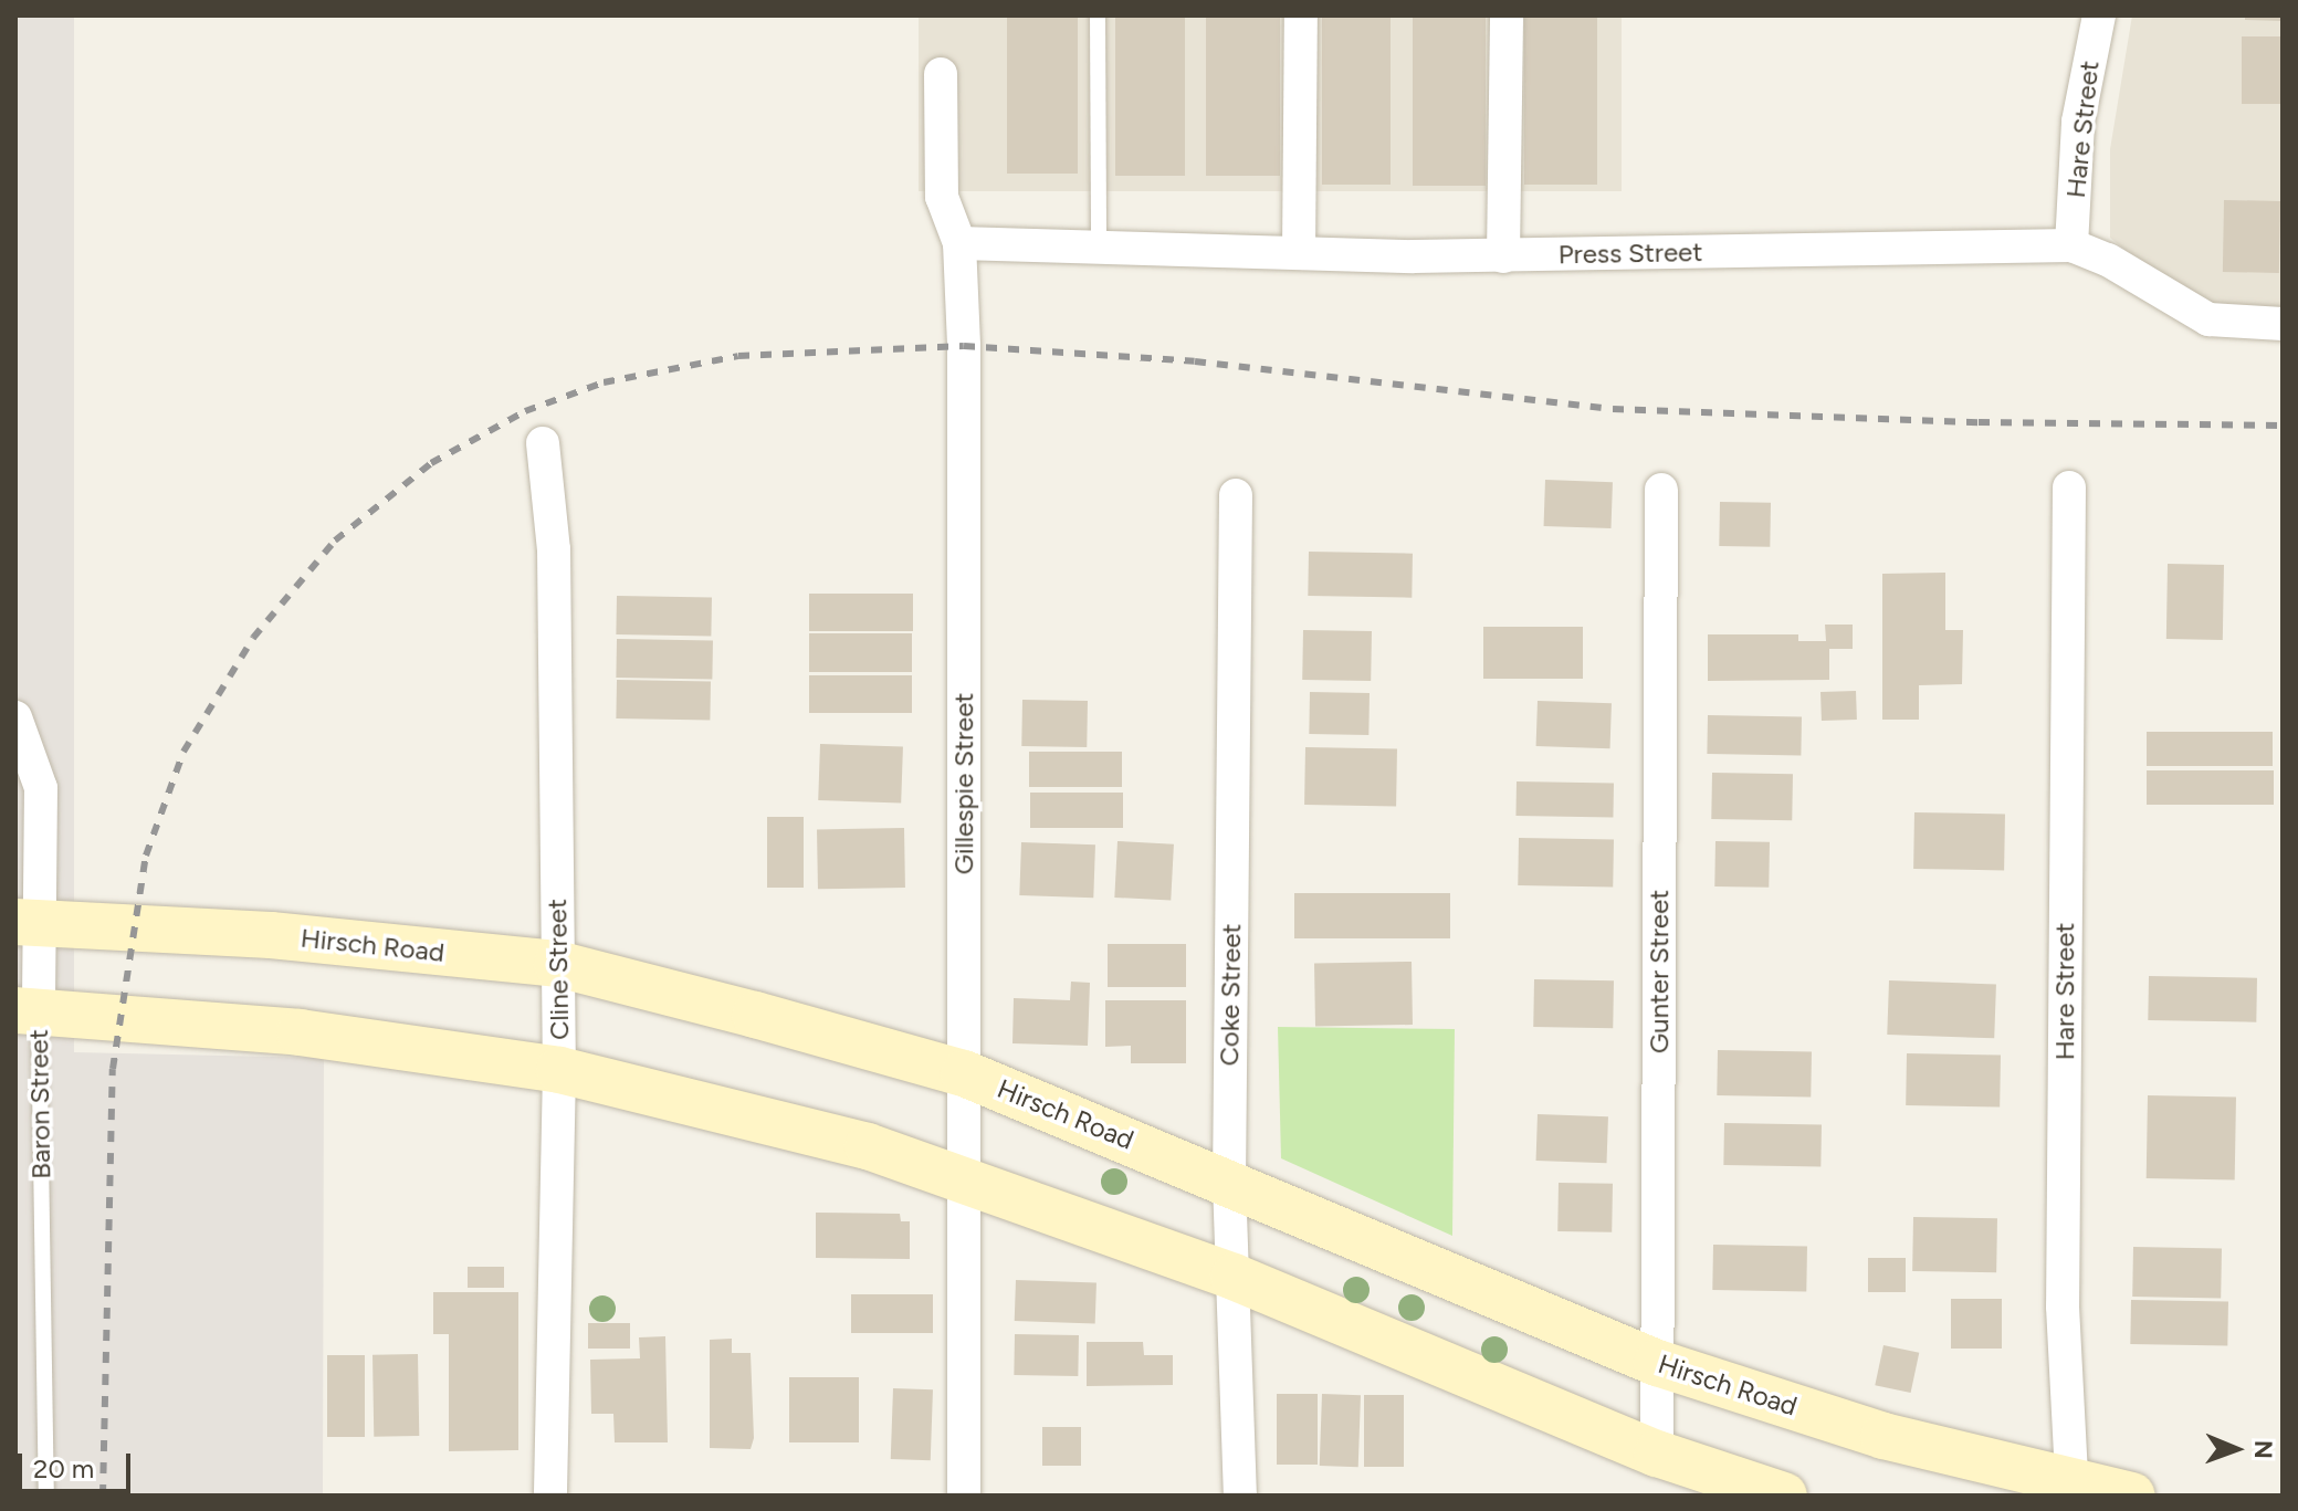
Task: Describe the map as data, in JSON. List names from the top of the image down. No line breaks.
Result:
{"streets":{"main road":["Hirsch Road"],"street":["Hare Street","Press Street","Gillespie Street","Cline Street","Gunter Street","Coke Street","Baron Street"]},"crossings":[["Hare Street","Press Street"],["Hare Street","Hirsch Road"],["Press Street","Gillespie Street"],["Gillespie Street","Hirsch Road"],["Hirsch Road","Cline Street"],["Hirsch Road","Gunter Street"],["Hirsch Road","Coke Street"],["Hirsch Road","Baron Street"]],"scale_bar":"20 m","north":"right"}
